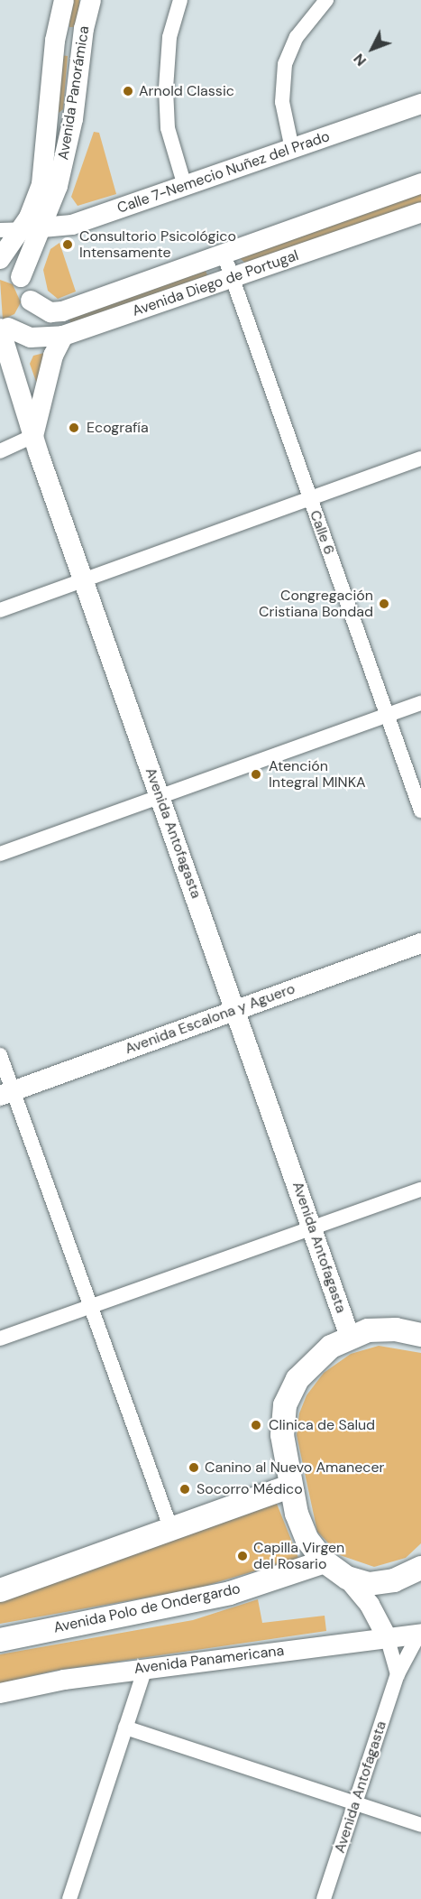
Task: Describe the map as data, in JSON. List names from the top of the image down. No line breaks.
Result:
{"streets":{"main road":["Avenida Polo de Ondergardo"],"street":["Avenida Panorámica","Calle 7-Nemecio Nuñez del Prado","Avenida Diego de Portugal","Calle 6","Avenida Antofagasta","Avenida Escalona y Aguero","Avenida Panamericana"]},"crossings":[["Avenida Panorámica","Calle 7-Nemecio Nuñez del Prado"],["Avenida Diego de Portugal","Calle 6"],["Avenida Diego de Portugal","Avenida Antofagasta"],["Avenida Antofagasta","Avenida Escalona y Aguero"],["Avenida Antofagasta","Avenida Panamericana"]],"places":["Arnold Classic","Consultorio Psicológico Intensamente","Ecografía","Congregación Cristiana Bondad","Atención Integral MINKA","Clinica de Salud","Canino al Nuevo Amanecer","Socorro Médico","Capilla Virgen del Rosario"],"north":"bottom left"}
